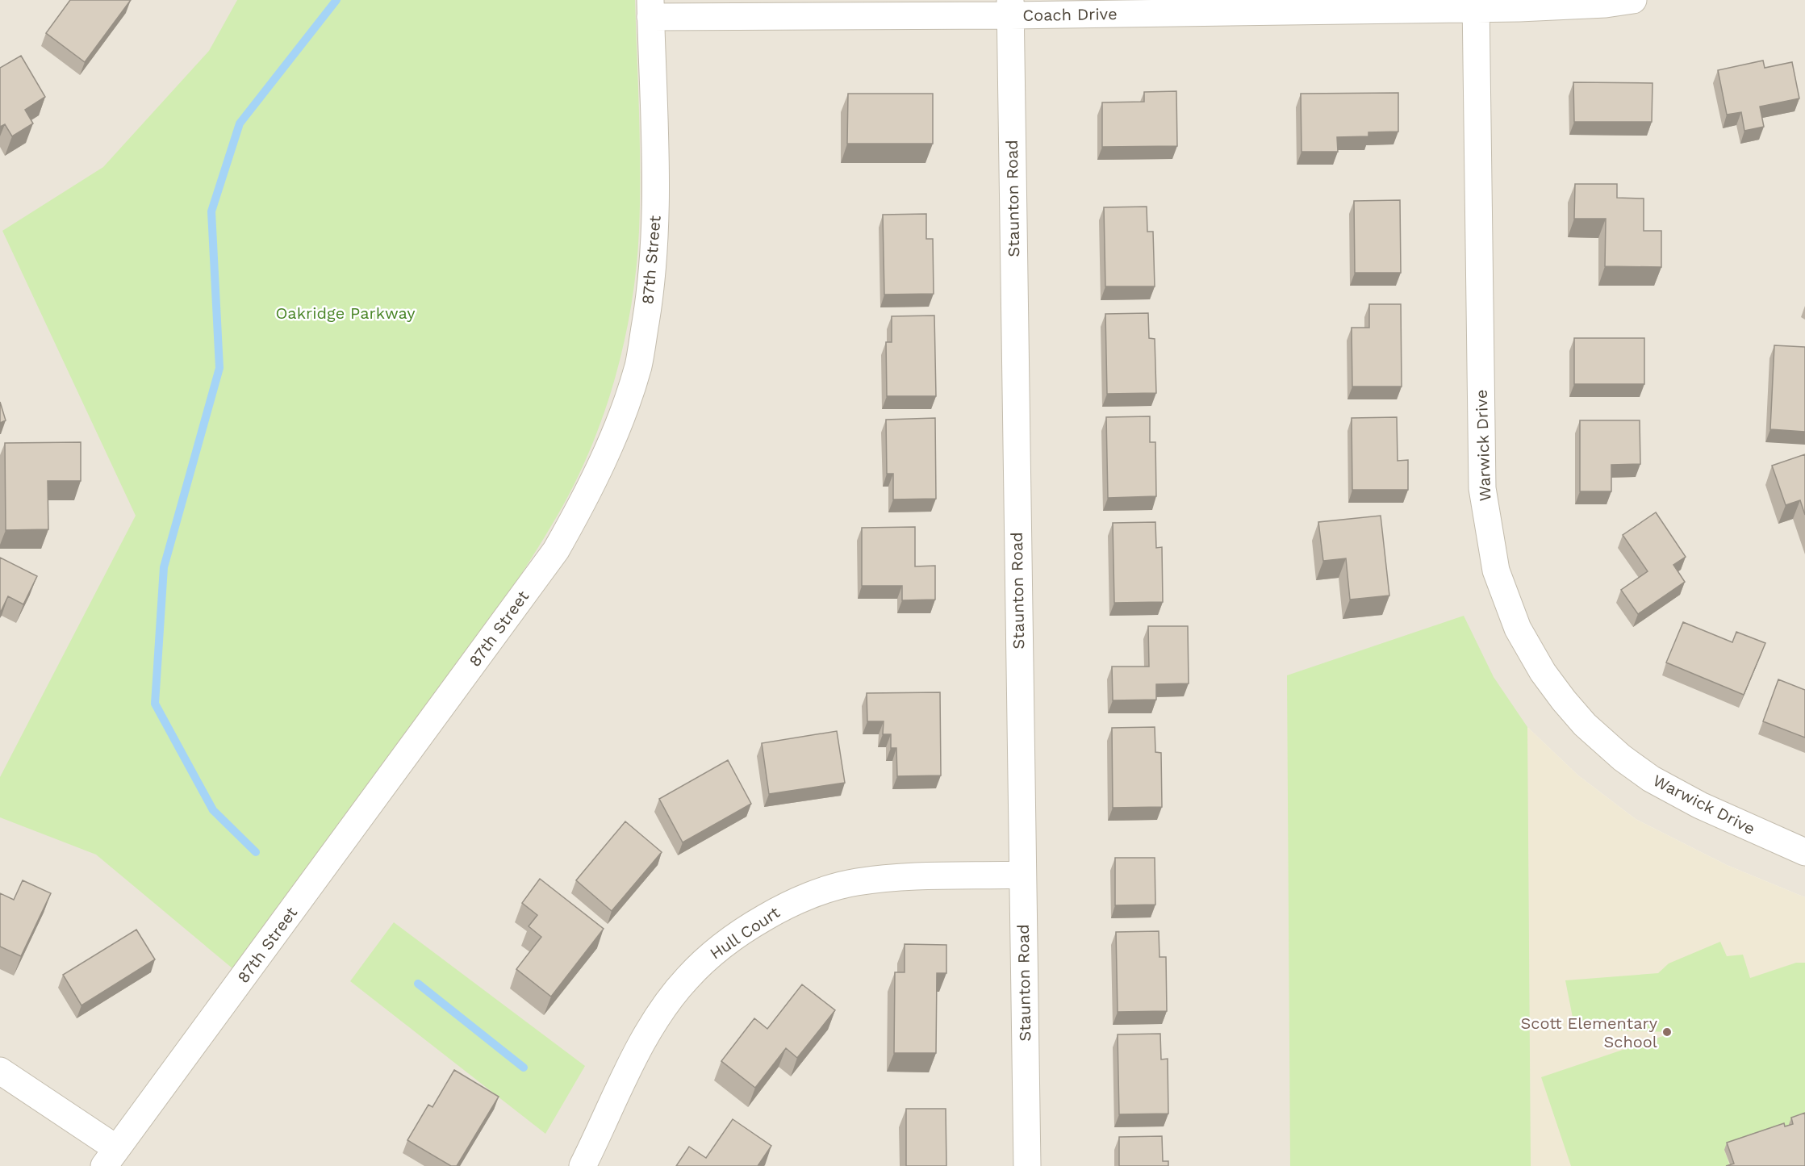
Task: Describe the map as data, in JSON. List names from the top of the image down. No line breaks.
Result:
{"streets":{"street":["Coach Drive","Staunton Road","87th Street","Warwick Drive","Hull Court"]},"crossings":[["Coach Drive","Staunton Road"],["Coach Drive","87th Street"],["Coach Drive","Warwick Drive"],["Staunton Road","Hull Court"]],"parks":["Oakridge Parkway"],"places":["Scott Elementary School"]}
